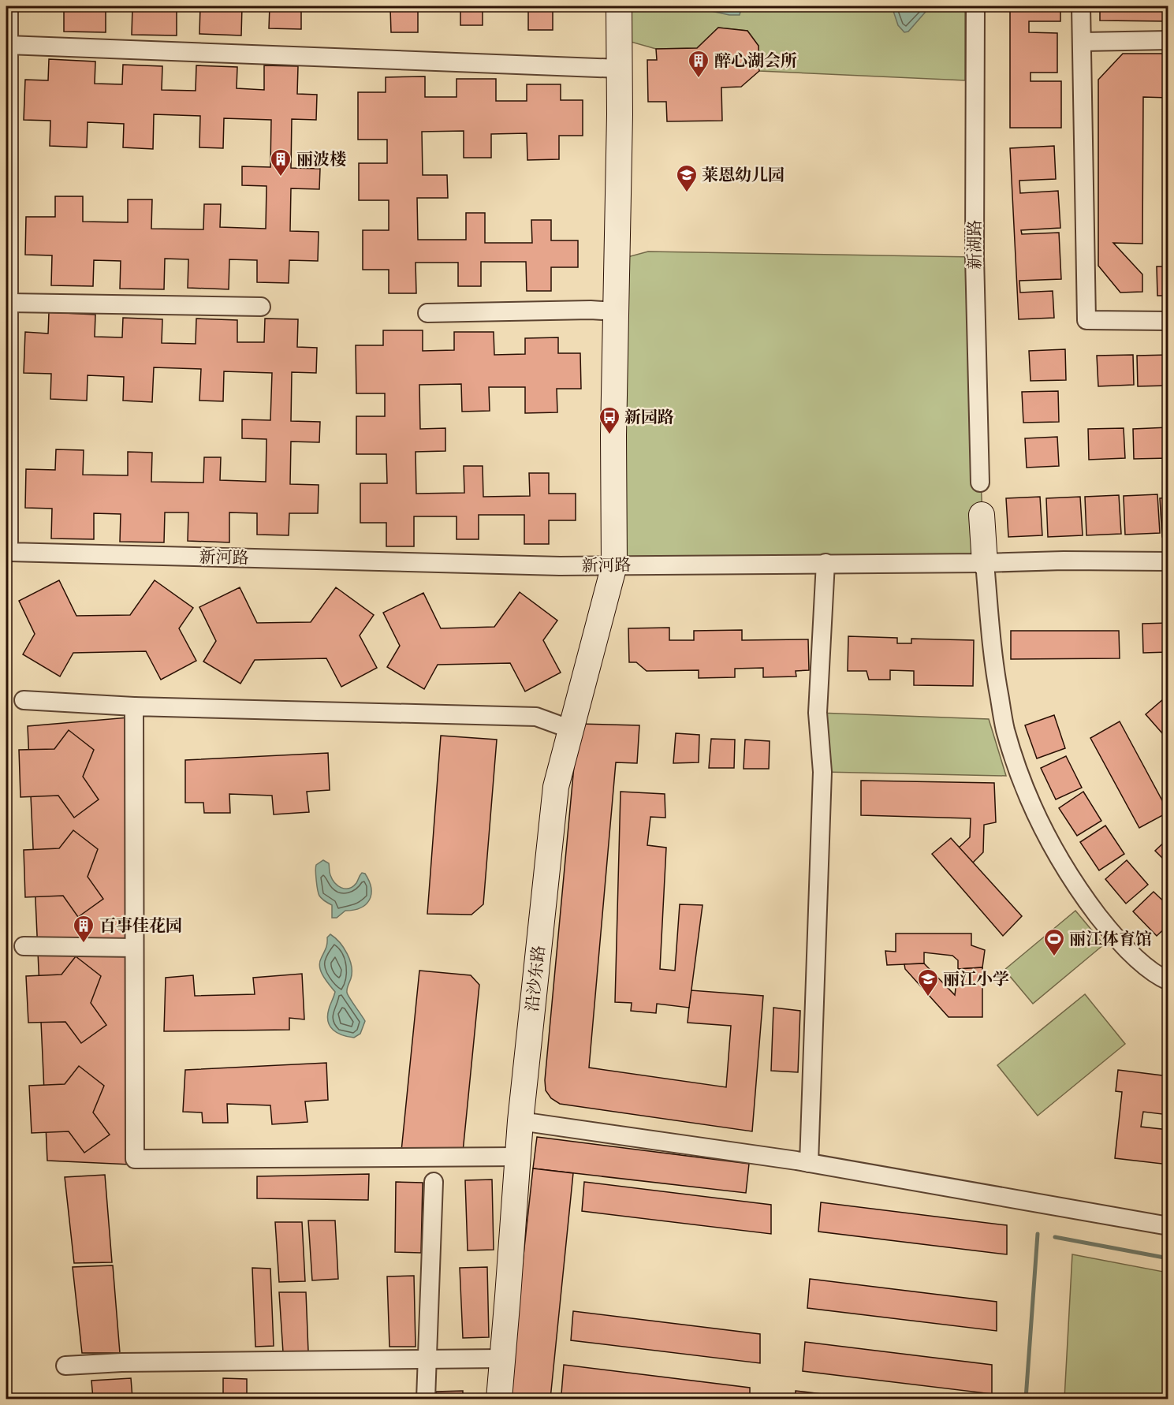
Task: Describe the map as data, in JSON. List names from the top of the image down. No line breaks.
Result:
{"streets":{"street":["新湖路","新河路","沿沙东路"]},"crossings":[["新河路","沿沙东路"]],"places":{"building":["醉心湖会所","丽波楼","百事佳花园"],"school or university":["莱恩幼儿园","丽江小学"],"bus stop":["新园路"],"sports":["丽江体育馆"]}}
